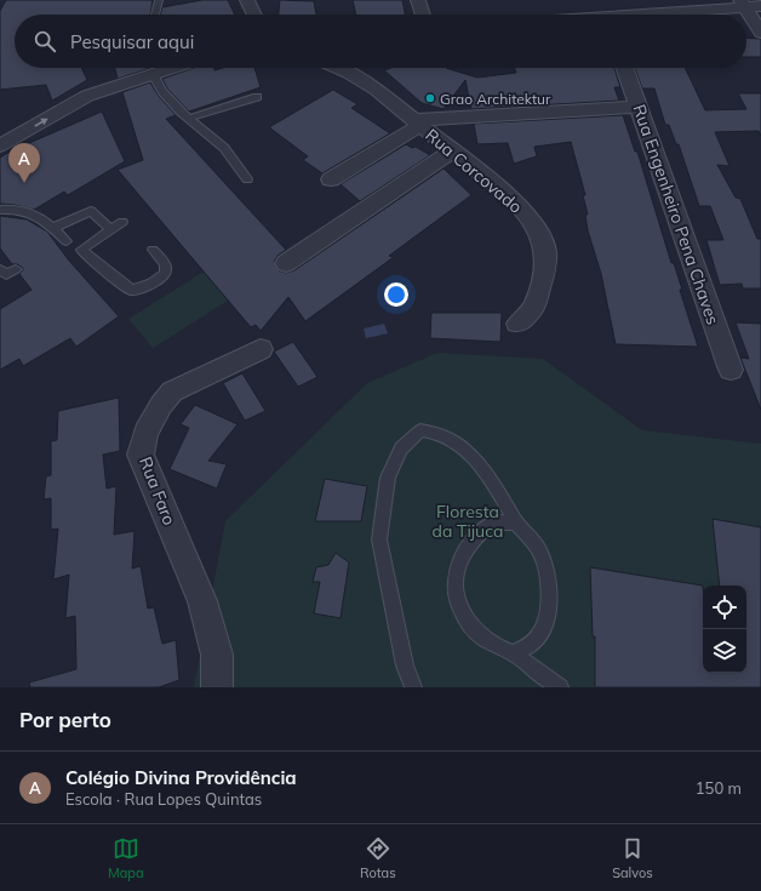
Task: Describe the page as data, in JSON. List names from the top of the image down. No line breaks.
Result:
{"streets":{"street":["Rua Corcovado","Rua Engenheiro Pena Chaves","Rua Faro"]},"parks":["Floresta da Tijuca"],"places":["Grao Architektur"],"page":{"search":"Pesquisar aqui","pins":"A","heading":"Por perto","list":[{"mark":"A","name":"Colégio Divina Providência","note":"Escola · Rua Lopes Quintas","value":"150 m"}],"nav":["Mapa","Rotas","Salvos"]}}
